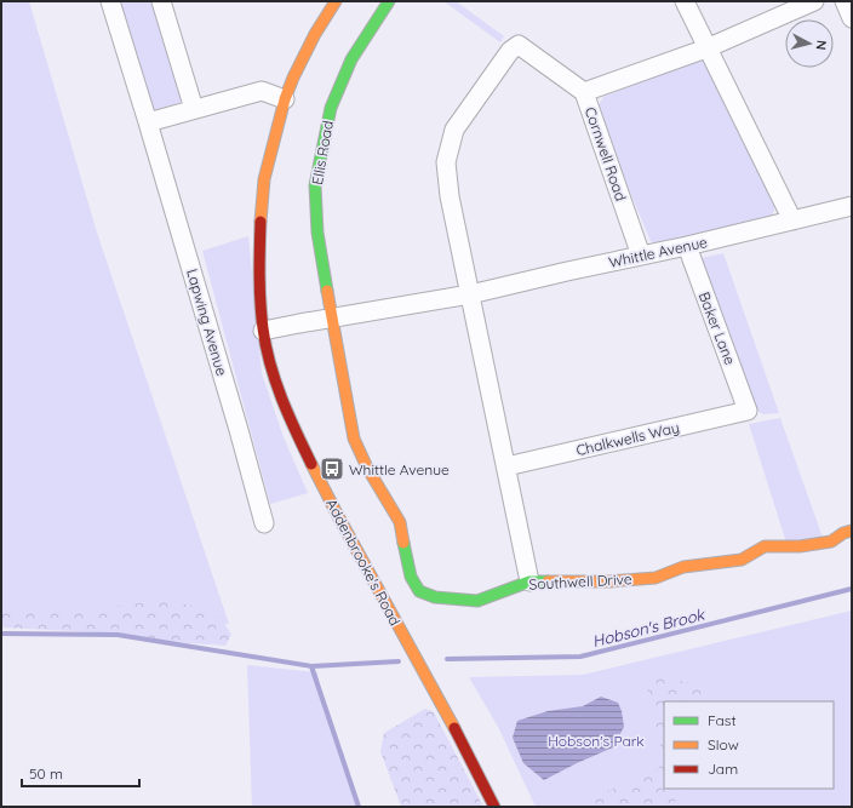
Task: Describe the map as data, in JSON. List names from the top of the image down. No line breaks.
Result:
{"streets":{"street":["Ellis Road","Cornwell Road","Whittle Avenue","Lapwing Avenue","Baker Lane","Chalkwells Way","Addenbrooke's Road","Southwell Drive"]},"crossings":[["Ellis Road","Whittle Avenue"],["Ellis Road","Southwell Drive"],["Cornwell Road","Whittle Avenue"],["Whittle Avenue","Baker Lane"],["Whittle Avenue","Addenbrooke's Road"],["Whittle Avenue","Southwell Drive"],["Baker Lane","Chalkwells Way"]],"water":["Hobson's Brook"],"parks":["Hobson's Park"],"places":{"bus stop":["Whittle Avenue"]},"legend":["Fast","Slow","Jam"],"scale_bar":"50 m","north":"right"}
